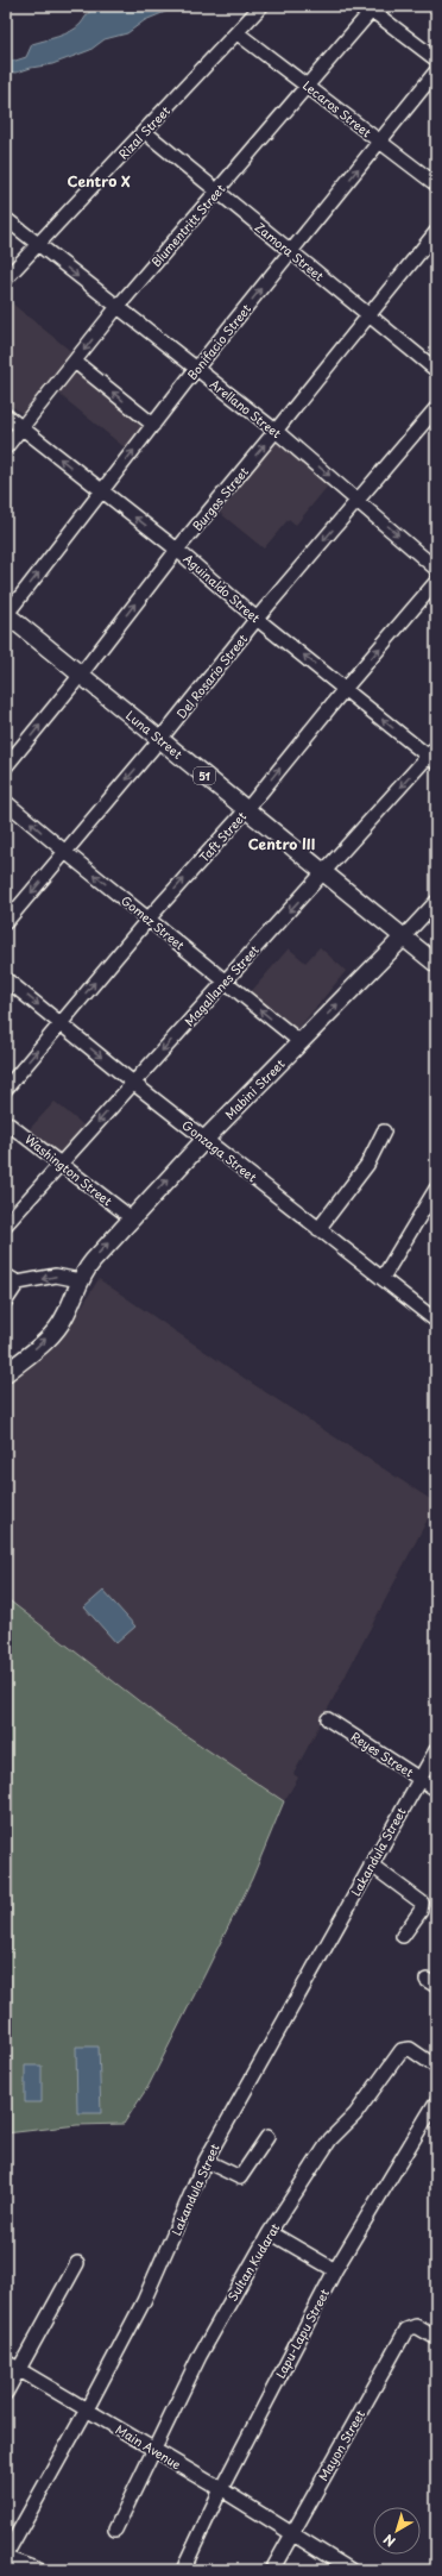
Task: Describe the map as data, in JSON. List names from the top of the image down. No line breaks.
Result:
{"streets":{"main road":["Luna Street","51","Mabini Street"],"street":["Lecaros Street","Rizal Street","Blumentritt Street","Zamora Street","Bonifacio Street","Arellano Street","Burgos Street","Aguinaldo Street","Del Rosario Street","Taft Street","Gomez Street","Magallanes Street","Gonzaga Street","Washington Street","Reyes Street","Lakandula Street","Sultan Kudarat","Lapu-Lapu Street","Mayon Street","Main Avenue"]},"crossings":[["Lecaros Street","Rizal Street"],["Lecaros Street","Blumentritt Street"],["Lecaros Street","Bonifacio Street"],["Rizal Street","Zamora Street"],["Rizal Street","Arellano Street"],["Blumentritt Street","Zamora Street"],["Blumentritt Street","Arellano Street"],["Blumentritt Street","Aguinaldo Street"],["Zamora Street","Bonifacio Street"],["Zamora Street","Burgos Street"],["Bonifacio Street","Arellano Street"],["Bonifacio Street","Aguinaldo Street"],["Bonifacio Street","Luna Street"],["Arellano Street","Burgos Street"],["Arellano Street","Del Rosario Street"],["Burgos Street","Aguinaldo Street"],["Burgos Street","Luna Street"],["Aguinaldo Street","Del Rosario Street"],["Aguinaldo Street","Taft Street"],["Aguinaldo Street","Magallanes Street"],["Del Rosario Street","Luna Street"],["Del Rosario Street","Gomez Street"],["Luna Street","Taft Street"],["Luna Street","Magallanes Street"],["Luna Street","Mabini Street"],["Taft Street","Gomez Street"],["Taft Street","Gonzaga Street"],["Gomez Street","Magallanes Street"],["Gomez Street","Mabini Street"],["Magallanes Street","Gonzaga Street"],["Magallanes Street","Washington Street"],["Mabini Street","Gonzaga Street"],["Mabini Street","Washington Street"],["Reyes Street","Lakandula Street"],["Lakandula Street","Main Avenue"],["Sultan Kudarat","Main Avenue"],["Lapu-Lapu Street","Main Avenue"],["Mayon Street","Main Avenue"]],"one_way":["Bonifacio Street","Arellano Street","Burgos Street","Aguinaldo Street","Del Rosario Street","Taft Street","Gomez Street","Magallanes Street","Mabini Street"],"districts":["Centro X","Centro III"],"north":"bottom left"}
